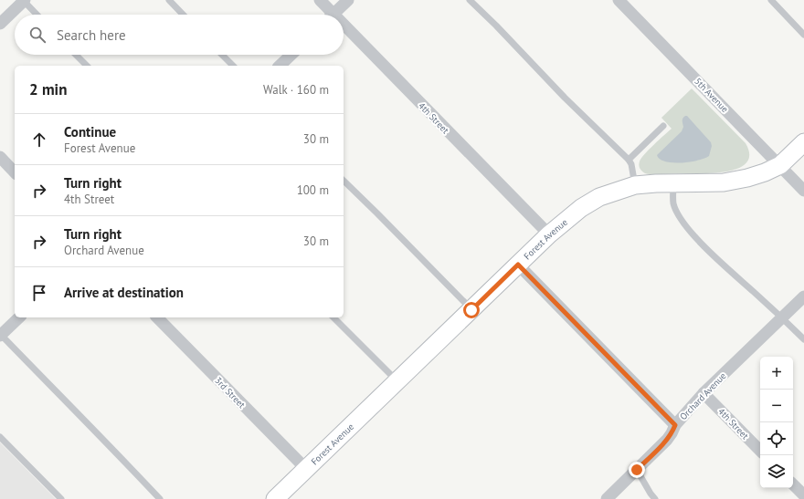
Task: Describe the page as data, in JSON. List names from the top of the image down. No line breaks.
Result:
{"streets":{"street":["5th Avenue","4th Street","Forest Avenue","3rd Street","Orchard Avenue"]},"crossings":[["5th Avenue","Forest Avenue"],["4th Street","Forest Avenue"],["4th Street","Orchard Avenue"],["Forest Avenue","3rd Street"]],"page":{"search":"Search here","heading":["2 min","Walk · 160 m"],"list":[["Continue","Forest Avenue","30 m"],["Turn right","4th Street","100 m"],["Turn right","Orchard Avenue","30 m"],"Arrive at destination"],"map_buttons":["+","−"]}}
